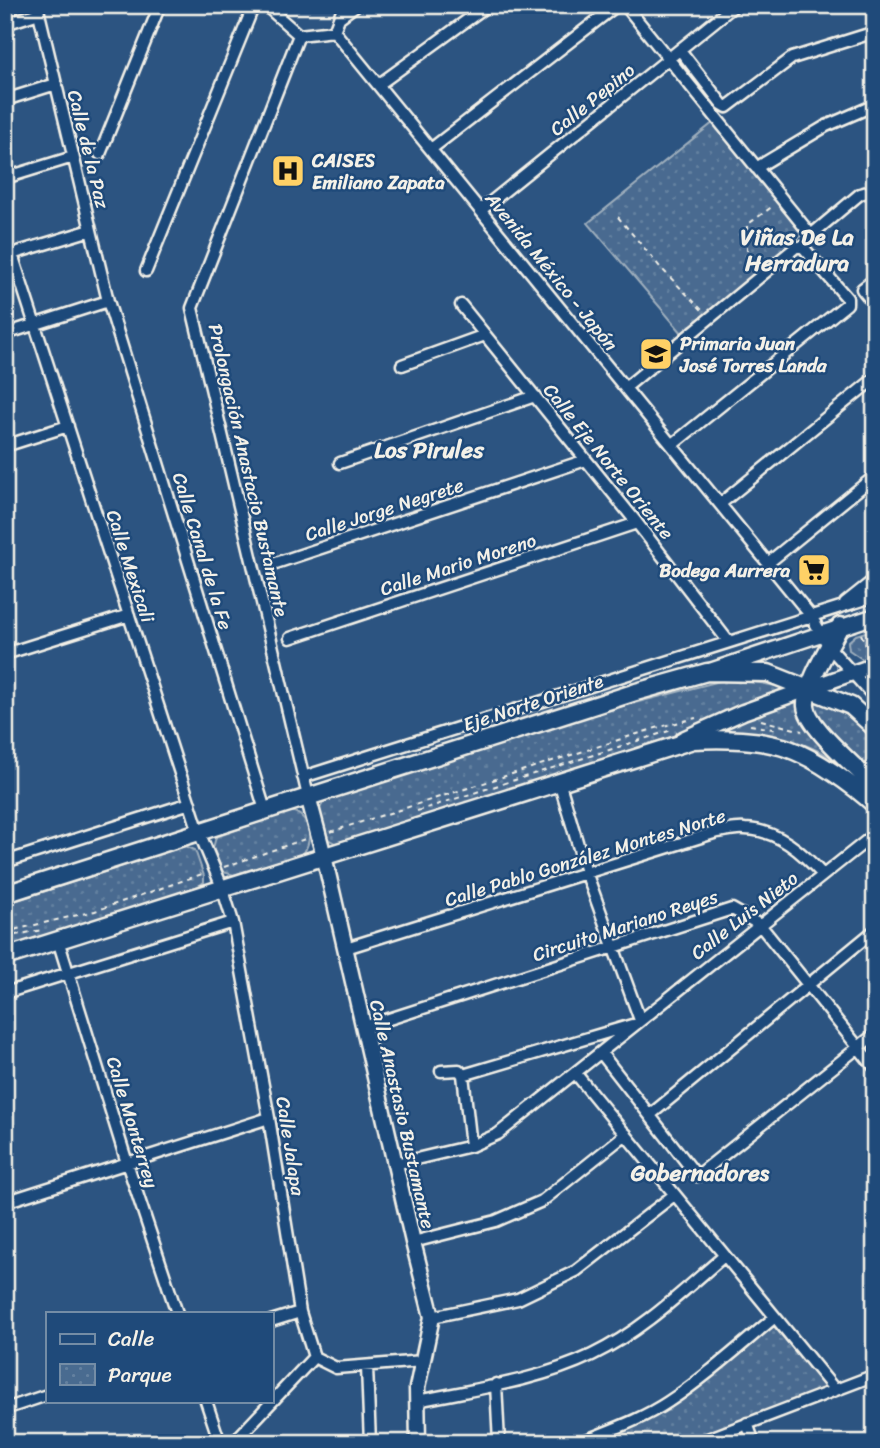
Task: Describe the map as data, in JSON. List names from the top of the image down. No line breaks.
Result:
{"streets":{"main road":["Eje Norte Oriente"],"street":["Calle Pepino","Calle de la Paz","Avenida México - Japón","Calle Eje Norte Oriente","Prolongación Anastacio Bustamante","Calle Jorge Negrete","Calle Canal de la Fe","Calle Mario Moreno","Calle Mexicali","Calle Pablo González Montes Norte","Calle Luis Nieto","Circuito Mariano Reyes","Calle Anastasio Bustamante","Calle Monterrey","Calle Jalapa"]},"crossings":[["Calle Pepino","Avenida México - Japón"],["Calle de la Paz","Calle Canal de la Fe"],["Avenida México - Japón","Eje Norte Oriente"],["Calle Eje Norte Oriente","Calle Jorge Negrete"],["Calle Eje Norte Oriente","Calle Mario Moreno"],["Calle Eje Norte Oriente","Eje Norte Oriente"],["Prolongación Anastacio Bustamante","Eje Norte Oriente"],["Prolongación Anastacio Bustamante","Calle Anastasio Bustamante"],["Calle Canal de la Fe","Eje Norte Oriente"],["Calle Mexicali","Eje Norte Oriente"],["Calle Mexicali","Calle Jalapa"],["Eje Norte Oriente","Calle Anastasio Bustamante"],["Calle Pablo González Montes Norte","Calle Luis Nieto"],["Calle Pablo González Montes Norte","Calle Anastasio Bustamante"],["Calle Luis Nieto","Circuito Mariano Reyes"],["Calle Luis Nieto","Calle Anastasio Bustamante"],["Circuito Mariano Reyes","Calle Anastasio Bustamante"]],"districts":["Viñas De La Herradura","Los Pirules","Gobernadores"],"places":{"hospital":["CAISES Emiliano Zapata"],"school or university":["Primaria Juan José Torres Landa"],"supermarket":["Bodega Aurrera"]},"legend":["Calle","Parque"]}
